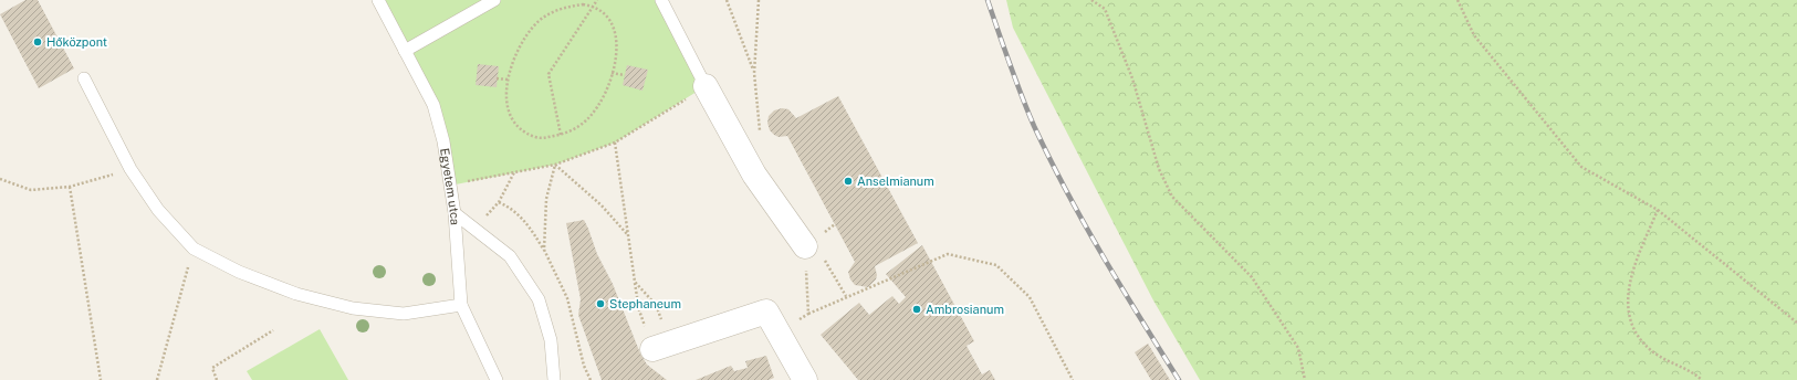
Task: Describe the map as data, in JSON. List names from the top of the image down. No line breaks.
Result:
{"streets":{"lane":["Egyetem utca"]},"places":["Hőközpont","Anselmianum","Stephaneum","Ambrosianum"]}
